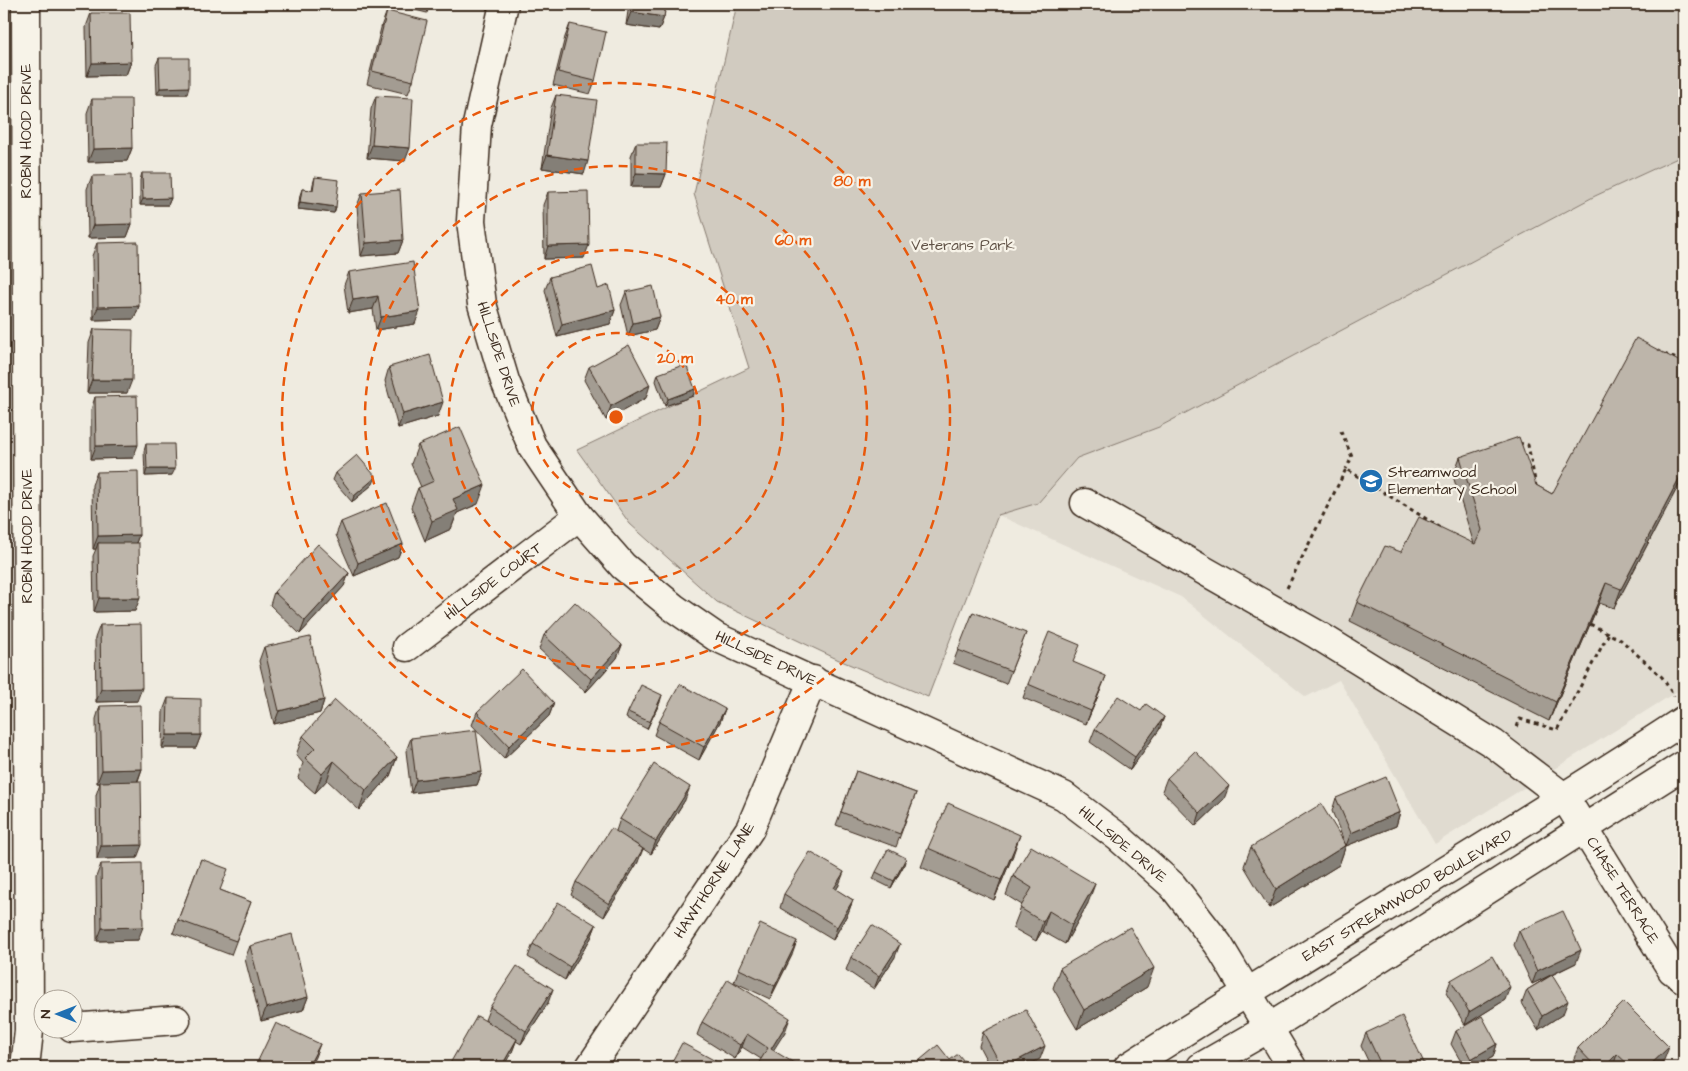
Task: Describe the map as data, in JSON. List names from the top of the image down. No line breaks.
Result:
{"streets":{"street":["ROBIN HOOD DRIVE","HILLSIDE DRIVE","HILLSIDE COURT","HAWTHORNE LANE","CHASE TERRACE","EAST STREAMWOOD BOULEVARD"]},"crossings":[["HILLSIDE DRIVE","HILLSIDE COURT"],["HILLSIDE DRIVE","HAWTHORNE LANE"],["HILLSIDE DRIVE","EAST STREAMWOOD BOULEVARD"],["CHASE TERRACE","EAST STREAMWOOD BOULEVARD"]],"parks":["Veterans Park"],"places":{"school or university":["Streamwood Elementary School"]},"north":"left","rings":["80 m","60 m","40 m","20 m"]}
